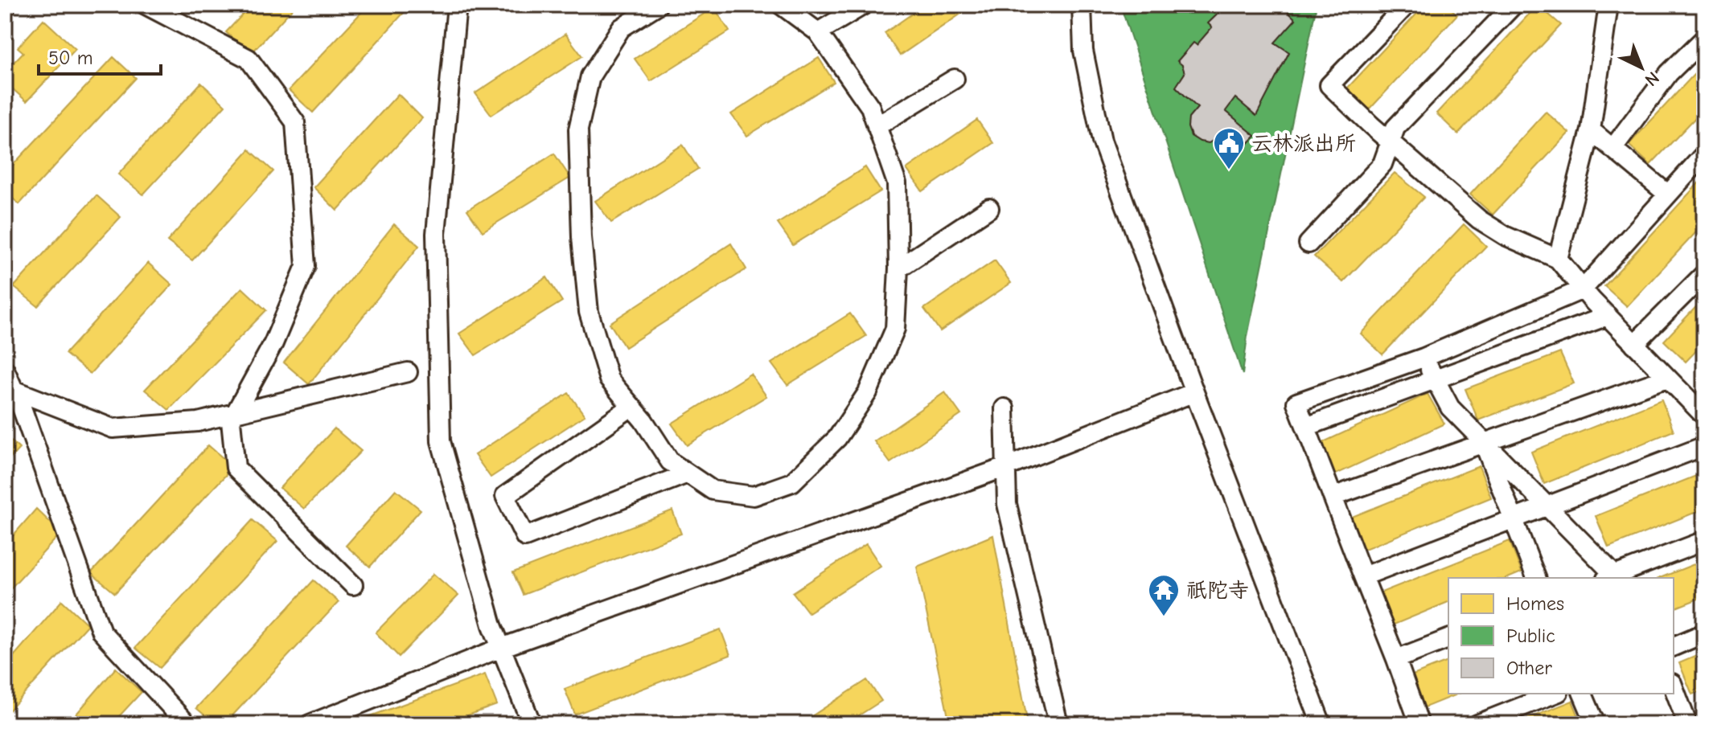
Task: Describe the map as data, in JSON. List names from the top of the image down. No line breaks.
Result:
{"places":{"public building":["云林派出所"],"temple":["祇陀寺"]},"legend":["Homes","Public","Other"],"scale_bar":"50 m","north":"bottom right"}
